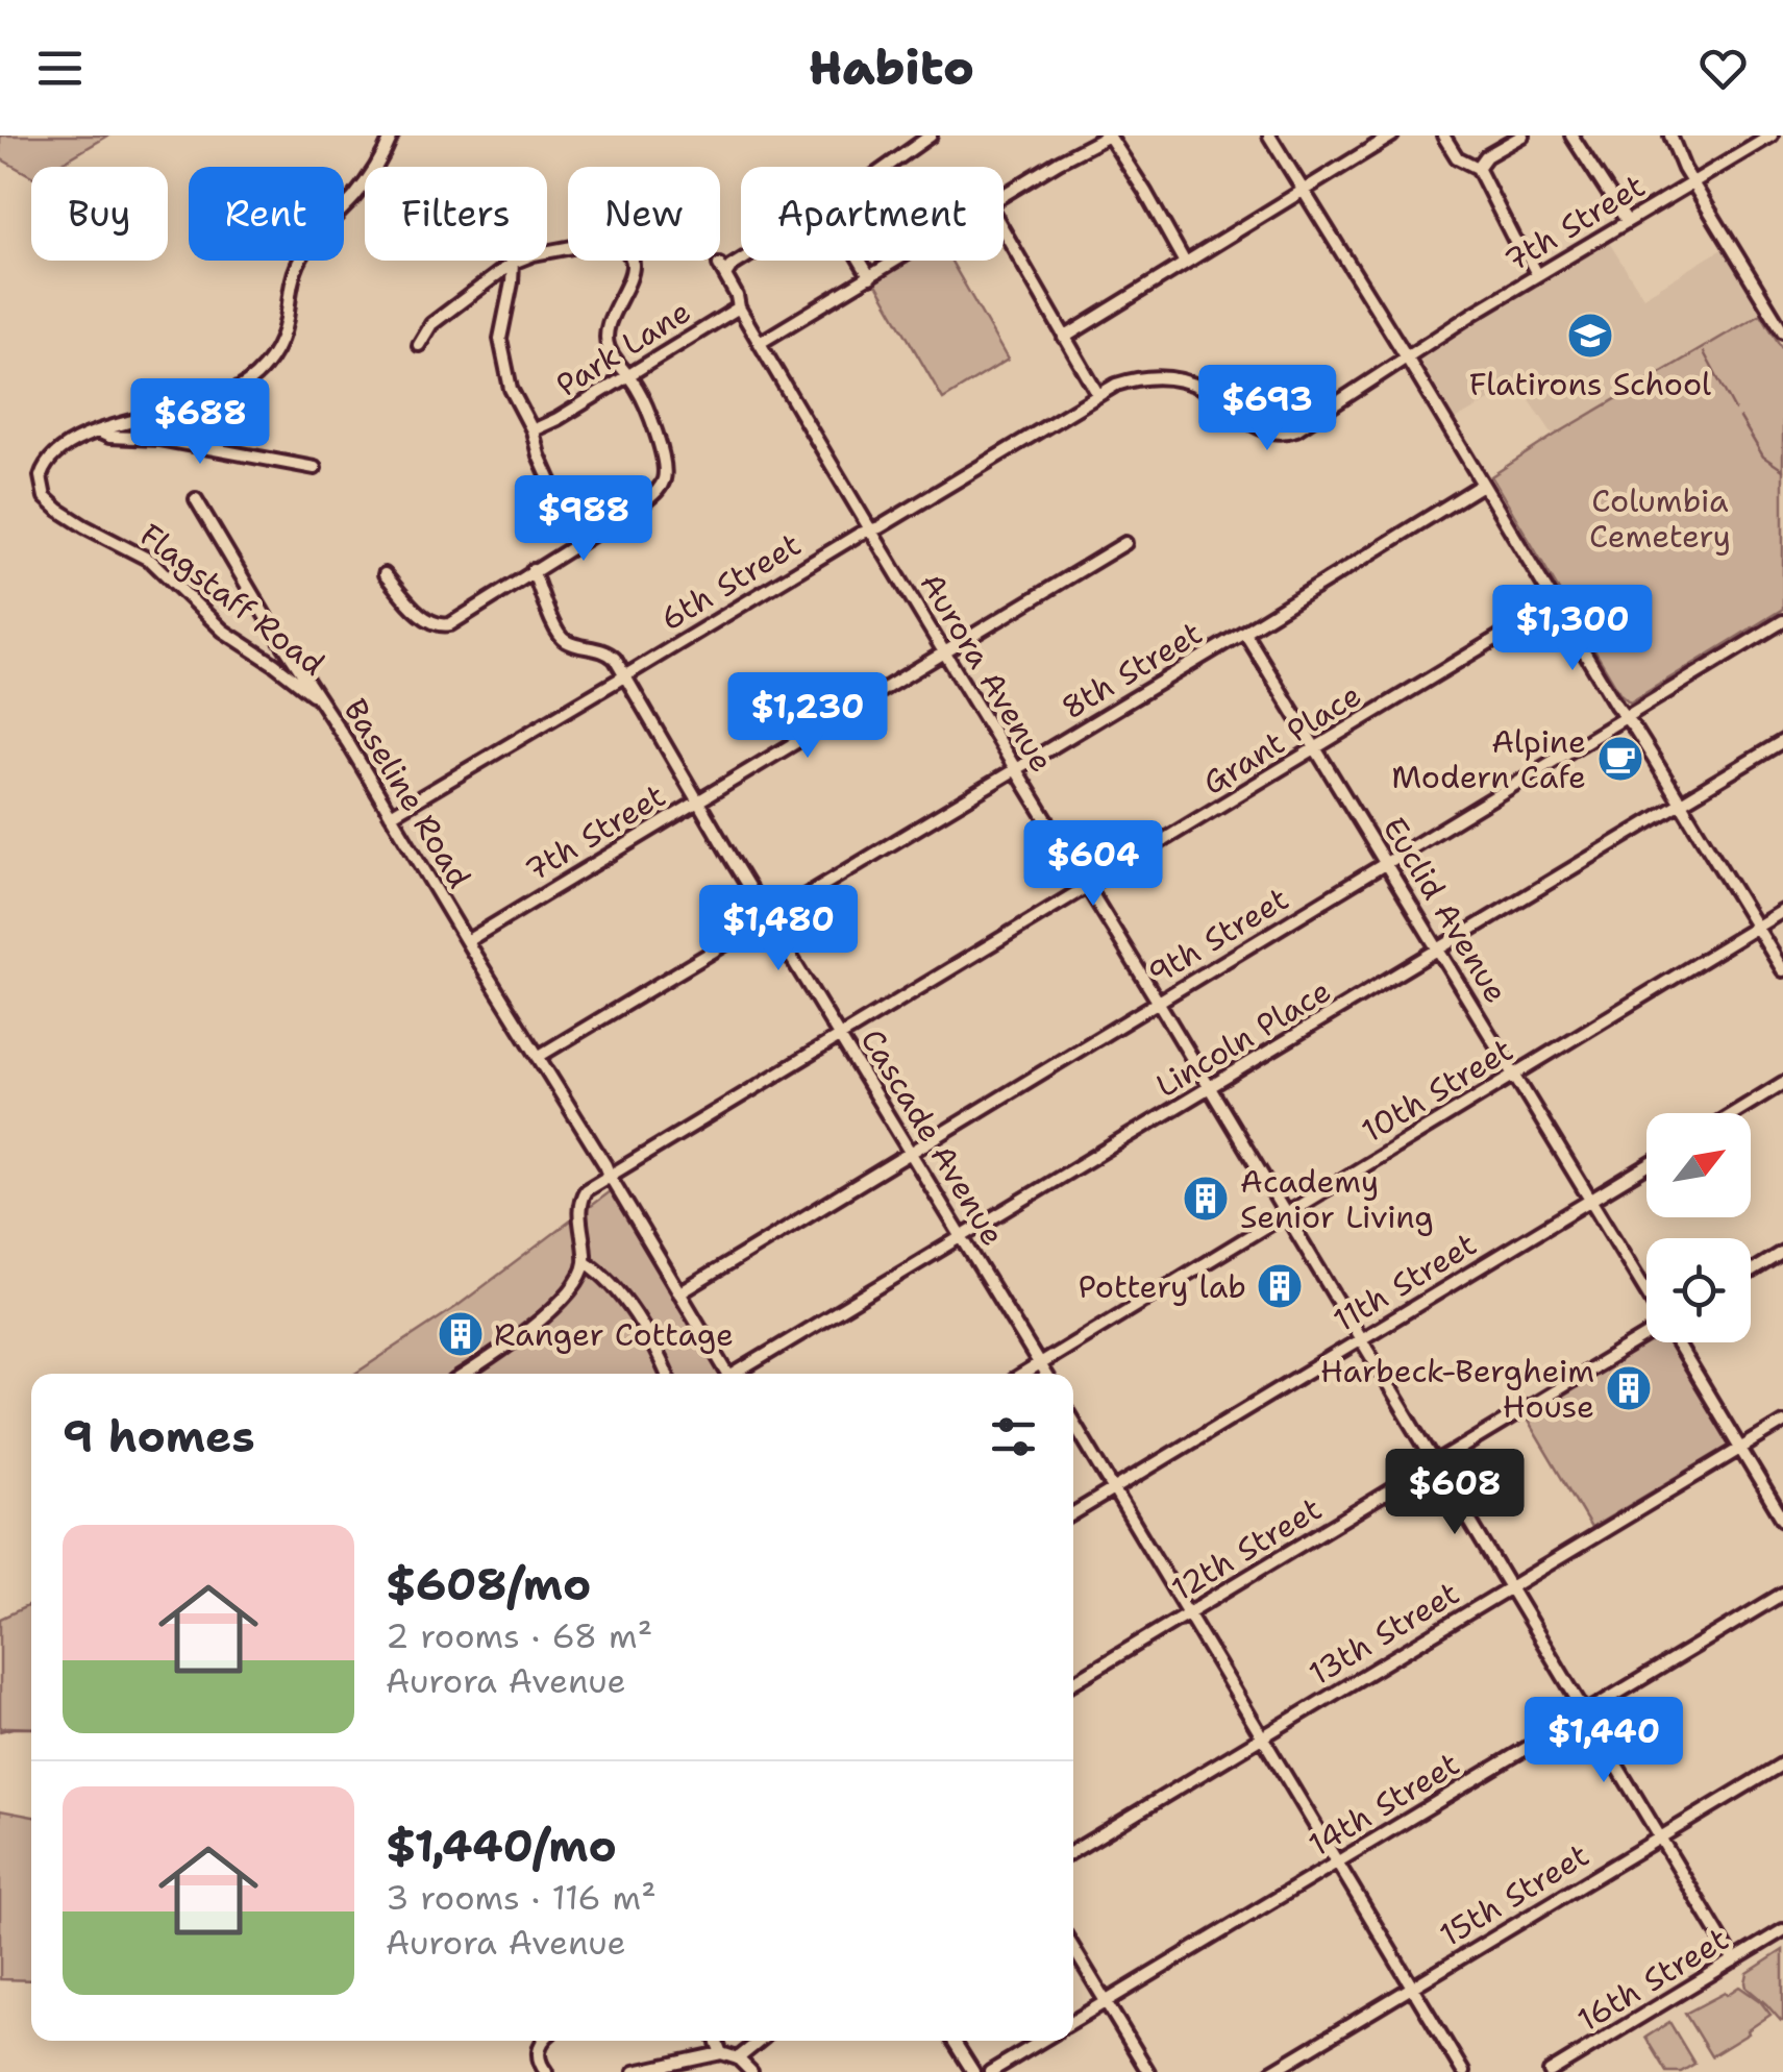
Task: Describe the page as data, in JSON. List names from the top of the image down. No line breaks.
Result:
{"streets":{"street":["7th Street","Park Lane","6th Street","Flagstaff Road","8th Street","Aurora Avenue","Grant Place","Baseline Road","Euclid Avenue","9th Street","Lincoln Place","10th Street","Cascade Avenue","11th Street","12th Street","13th Street","14th Street","15th Street","16th Street"]},"crossings":[["7th Street","6th Street"],["7th Street","Aurora Avenue"],["7th Street","Baseline Road"],["7th Street","Cascade Avenue"],["Park Lane","Aurora Avenue"],["6th Street","Aurora Avenue"],["6th Street","Baseline Road"],["6th Street","Cascade Avenue"],["Flagstaff Road","Baseline Road"],["8th Street","Aurora Avenue"],["8th Street","Baseline Road"],["8th Street","Euclid Avenue"],["8th Street","Cascade Avenue"],["Aurora Avenue","Grant Place"],["Aurora Avenue","9th Street"],["Aurora Avenue","Lincoln Place"],["Aurora Avenue","10th Street"],["Aurora Avenue","11th Street"],["Aurora Avenue","12th Street"],["Aurora Avenue","13th Street"],["Aurora Avenue","14th Street"],["Aurora Avenue","15th Street"],["Aurora Avenue","16th Street"],["Grant Place","Baseline Road"],["Grant Place","Euclid Avenue"],["Grant Place","Cascade Avenue"],["Baseline Road","9th Street"],["Euclid Avenue","9th Street"],["Euclid Avenue","Lincoln Place"],["Euclid Avenue","10th Street"],["Euclid Avenue","11th Street"],["Euclid Avenue","13th Street"],["9th Street","Cascade Avenue"],["Lincoln Place","Cascade Avenue"],["10th Street","Cascade Avenue"]],"parks":["Columbia Cemetery"],"places":{"school or university":["Flatirons School"],"cafe":["Alpine Modern Cafe"],"building":["Academy Senior Living","Pottery lab","Ranger Cottage","Harbeck-Bergheim House"]},"north":"top right","page":{"header":"Habito","chip":["Buy","Rent","Filters","New","Apartment"],"price":["$693","$688","$988","$1,300","$1,230","$604","$1,480","$608","$1,440"],"heading":"9 homes","list":[{"name":"$608/mo","note":"2 rooms · 68 m² · Aurora Avenue"},{"name":"$1,440/mo","note":"3 rooms · 116 m² · Aurora Avenue"}]}}
